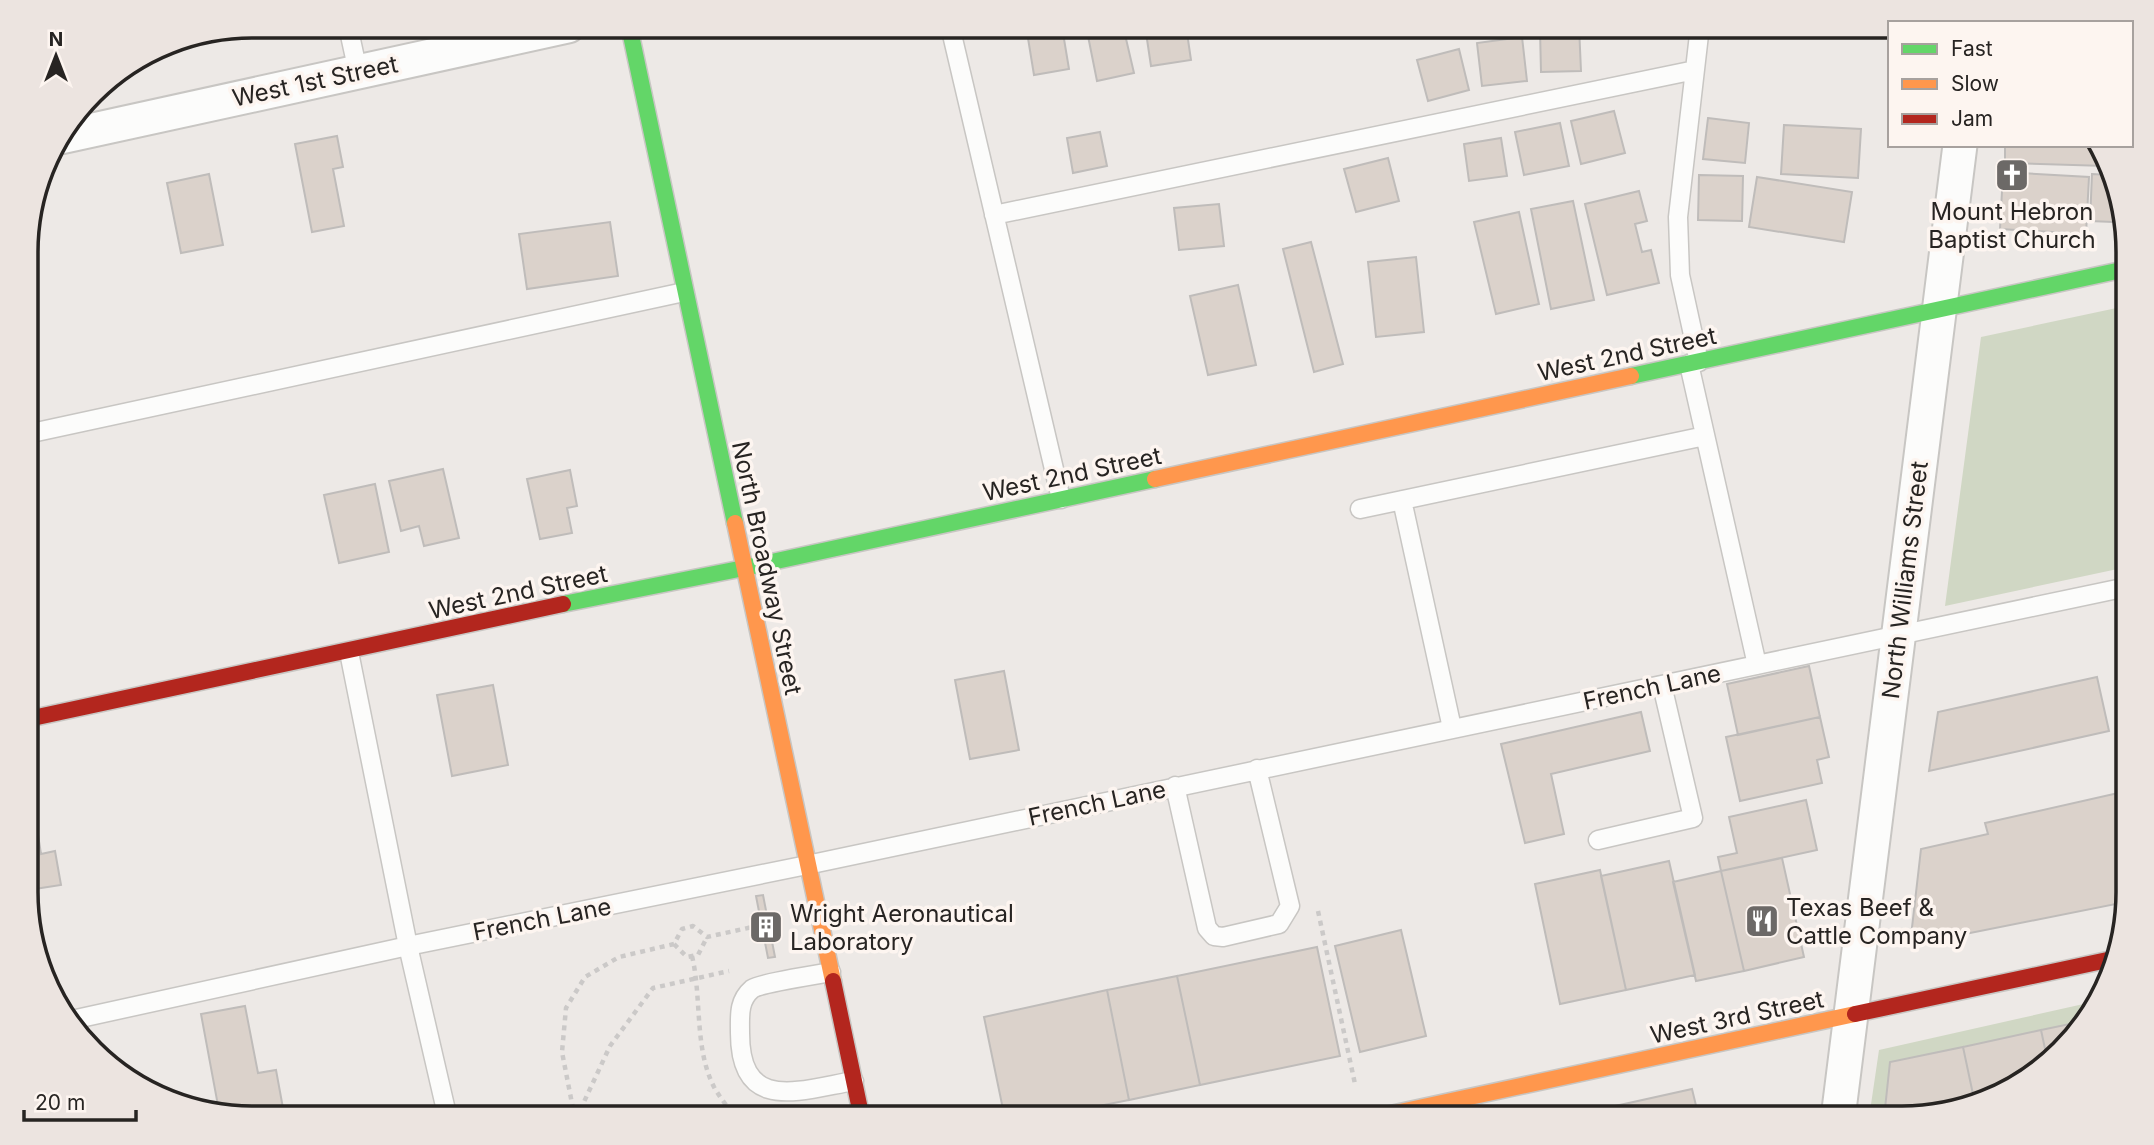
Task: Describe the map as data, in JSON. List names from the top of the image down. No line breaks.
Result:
{"streets":{"street":["West 1st Street","West 2nd Street","North Broadway Street","North Williams Street","West 3rd Street"],"lane":["French Lane"]},"crossings":[["West 2nd Street","North Broadway Street"],["West 2nd Street","North Williams Street"],["North Broadway Street","French Lane"],["North Williams Street","French Lane"],["North Williams Street","West 3rd Street"]],"places":{"church":["Mount Hebron Baptist Church"],"restaurant":["Texas Beef & Cattle Company"],"building":["Wright Aeronautical Laboratory"]},"legend":["Fast","Slow","Jam"],"scale_bar":"20 m","north":"top"}
